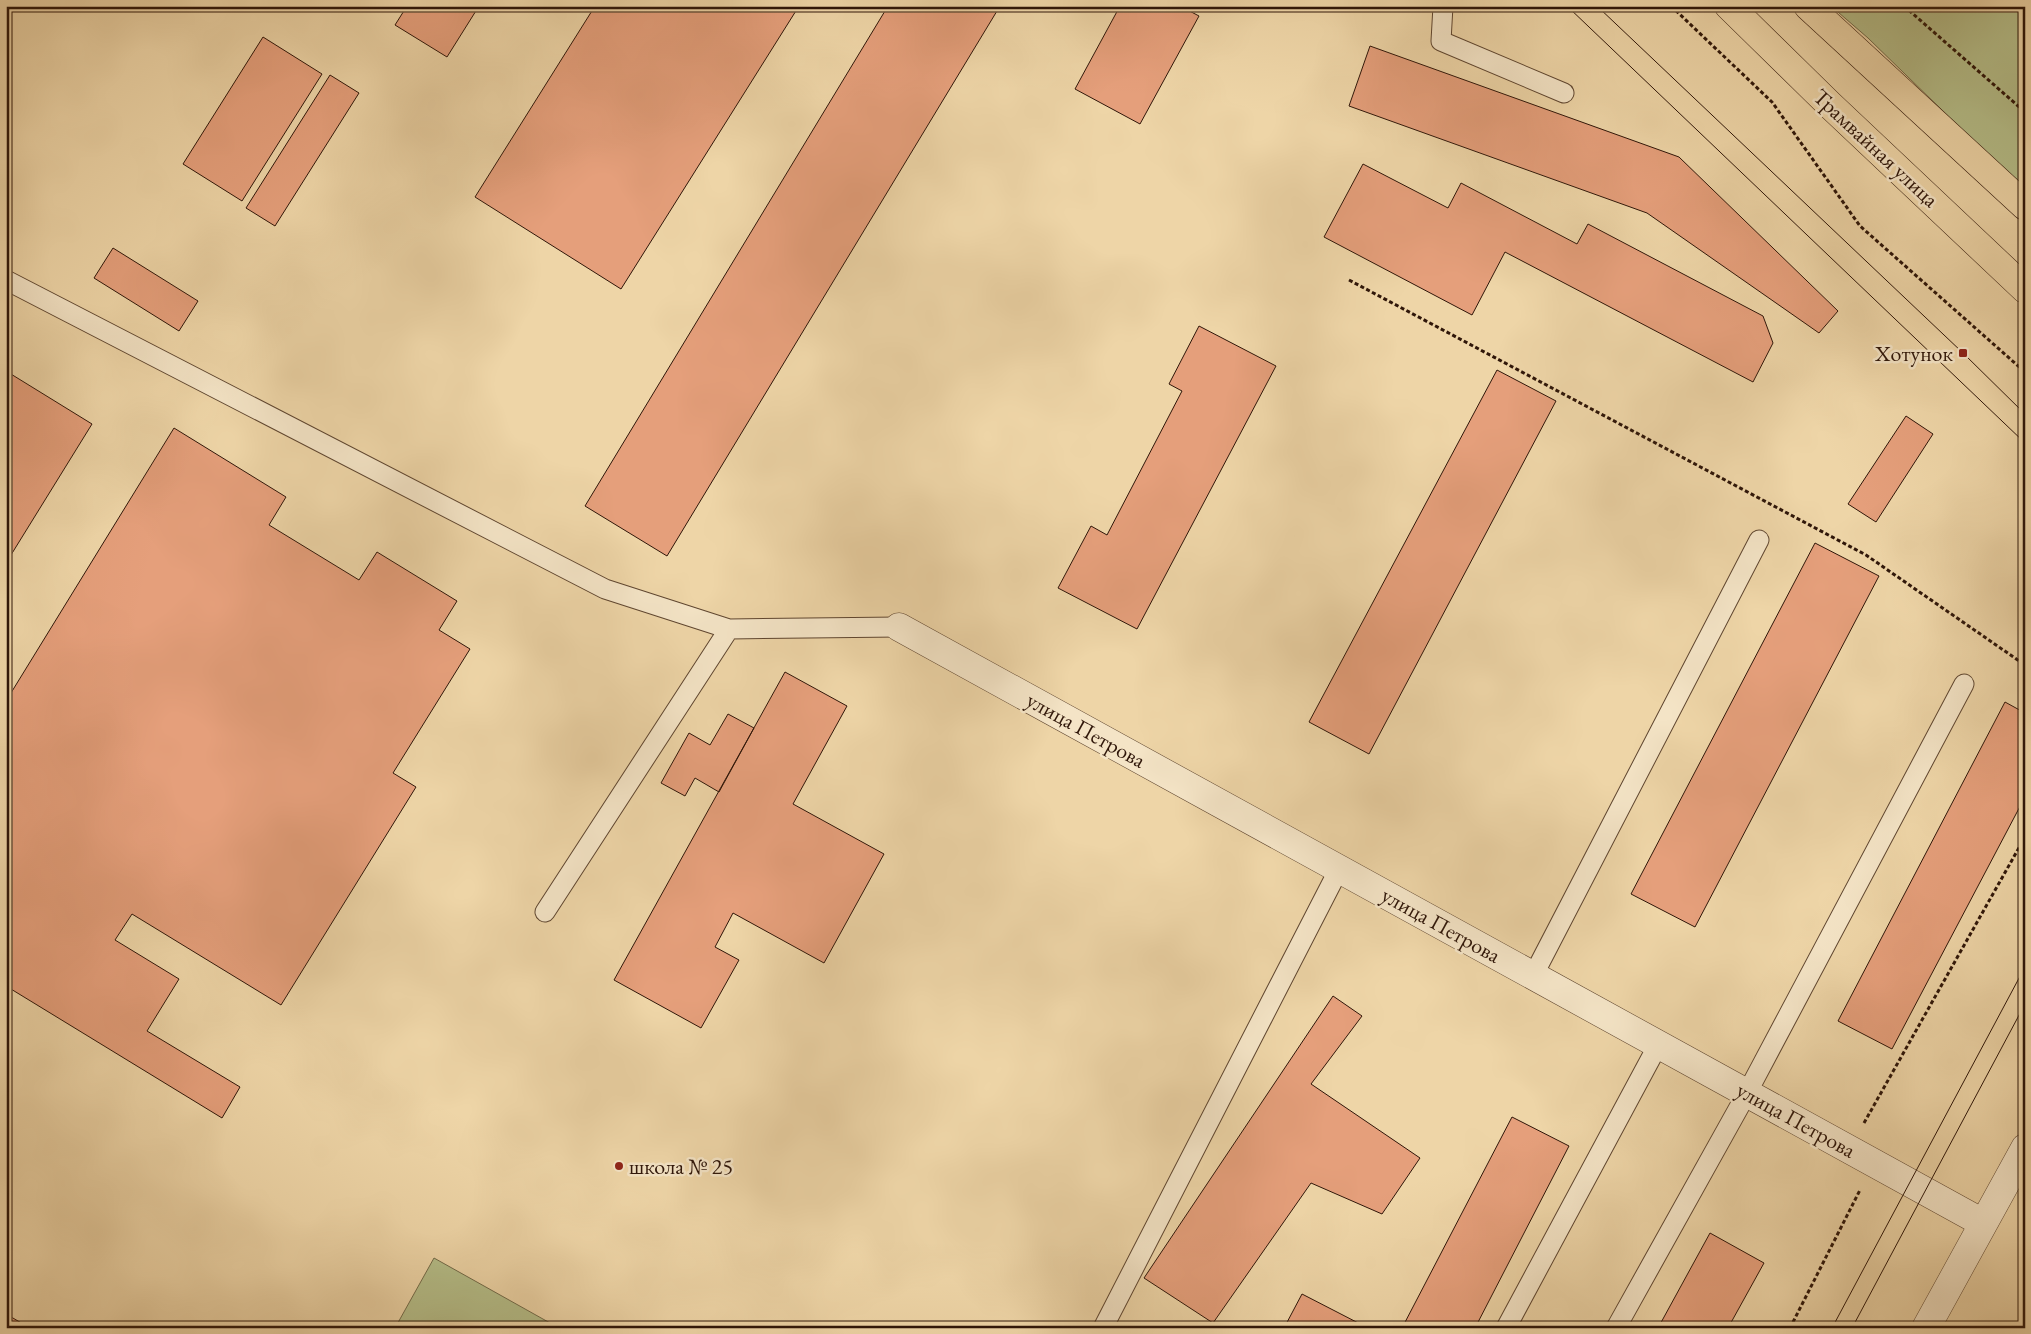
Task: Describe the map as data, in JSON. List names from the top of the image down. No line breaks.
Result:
{"streets":{"main road":["Трамвайная улица"],"street":["улица Петрова"]},"places":{"transit":["Хотунок"],"other":["школа № 25"]}}
